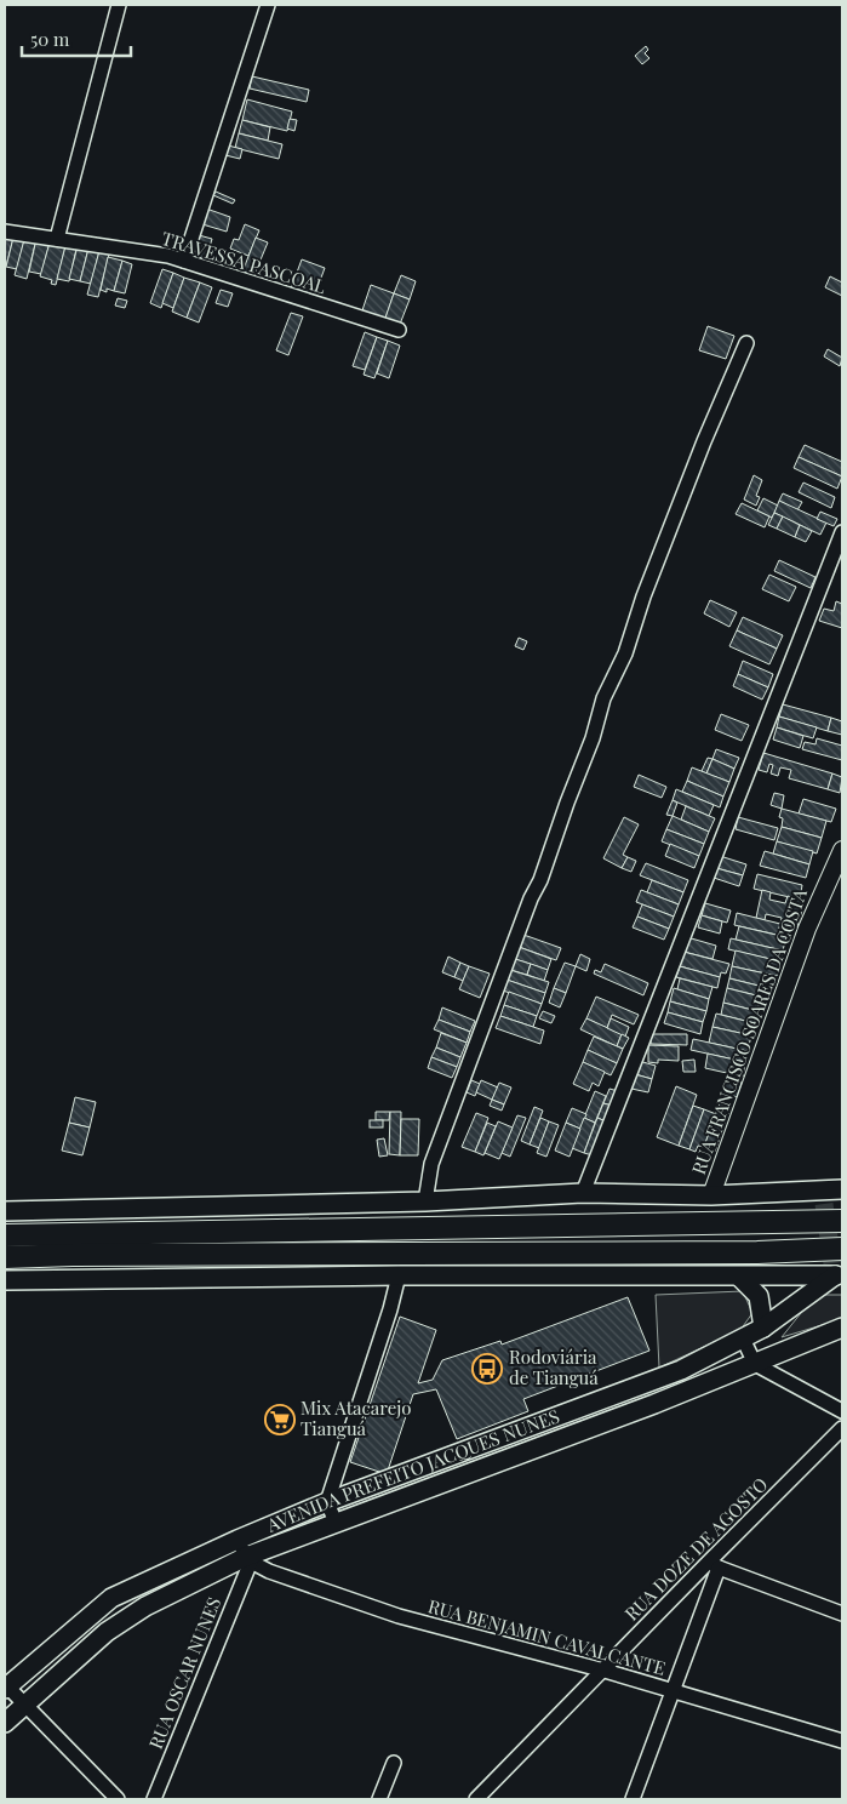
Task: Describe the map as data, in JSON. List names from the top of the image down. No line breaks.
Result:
{"streets":{"main road":["AVENIDA PREFEITO JACQUES NUNES"],"street":["TRAVESSA PASCOAL","RUA FRANCISCO SOARES DA COSTA","RUA DOZE DE AGOSTO","RUA BENJAMIN CAVALCANTE","RUA OSCAR NUNES"]},"crossings":[["AVENIDA PREFEITO JACQUES NUNES","RUA BENJAMIN CAVALCANTE"],["AVENIDA PREFEITO JACQUES NUNES","RUA OSCAR NUNES"],["RUA DOZE DE AGOSTO","RUA BENJAMIN CAVALCANTE"],["RUA BENJAMIN CAVALCANTE","RUA OSCAR NUNES"]],"places":{"bus stop":["Rodoviária de Tianguá"],"supermarket":["Mix Atacarejo Tianguá"]},"scale_bar":"50 m"}
